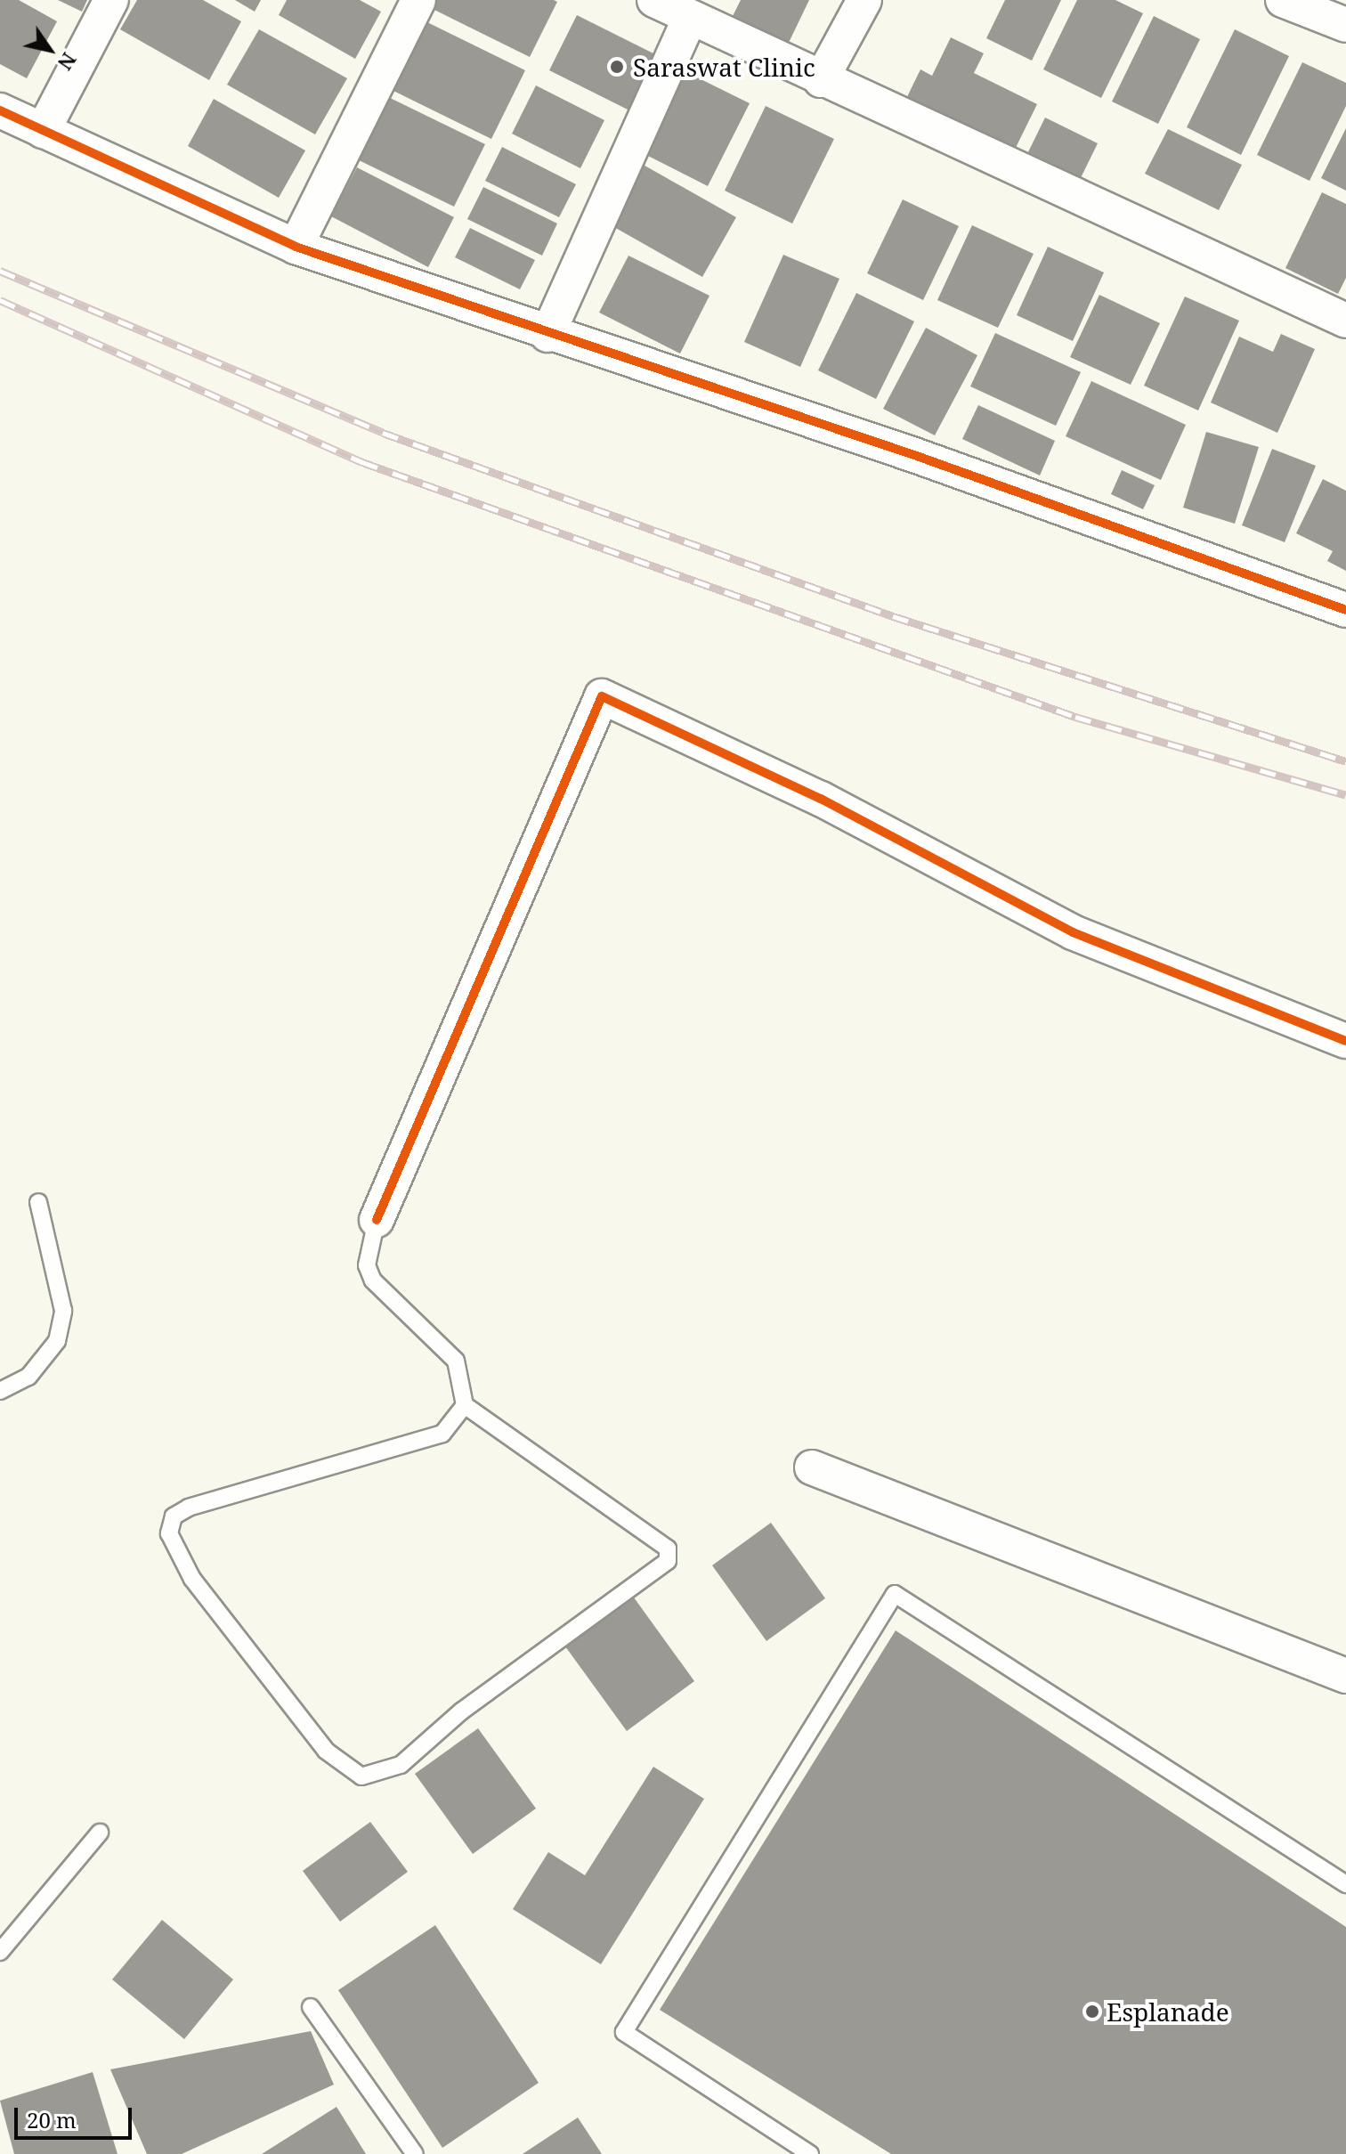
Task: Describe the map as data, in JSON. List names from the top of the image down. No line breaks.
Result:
{"places":["Saraswat Clinic","Esplanade"],"scale_bar":"20 m","north":"bottom right"}
